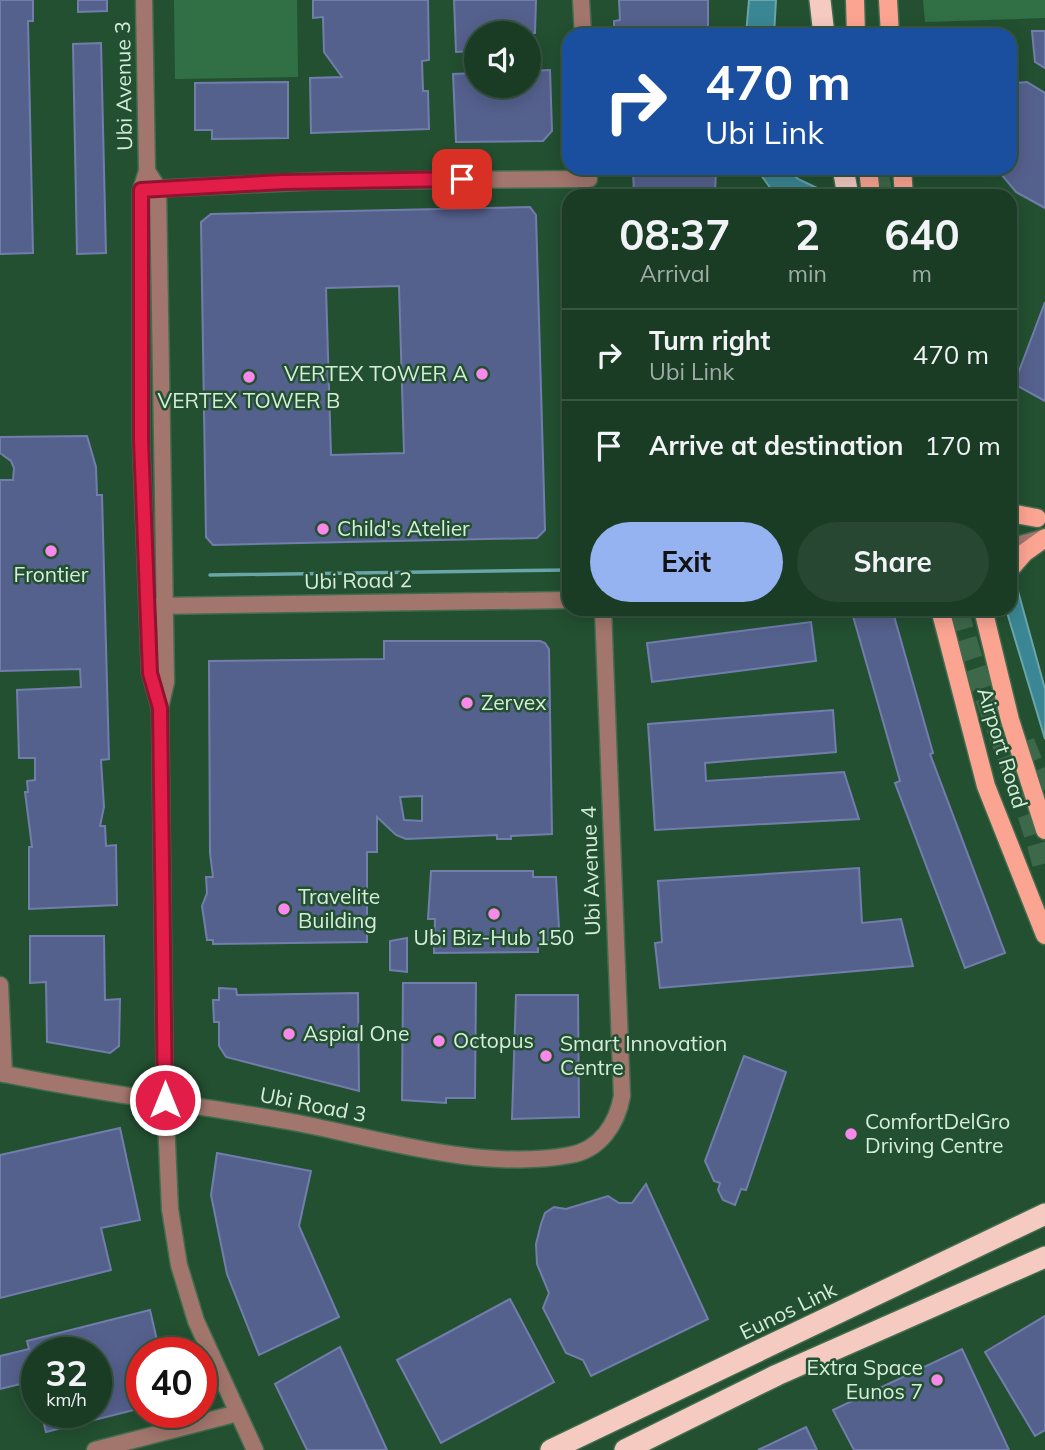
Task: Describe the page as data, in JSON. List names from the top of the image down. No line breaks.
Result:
{"streets":{"highway":["Eunos Link"],"main road":["Airport Road"],"street":["Ubi Avenue 3","Ubi Road 2","Ubi Avenue 4","Ubi Road 3"]},"crossings":[["Ubi Avenue 3","Ubi Road 2"],["Ubi Avenue 3","Ubi Road 3"],["Ubi Avenue 4","Ubi Road 3"]],"places":["VERTEX TOWER A","VERTEX TOWER B","Child's Atelier","Frontier","Zervex","Travelite Building","Ubi Biz-Hub 150","Aspial One","Octopus","Smart Innovation Centre","ComfortDelGro Driving Centre","Extra Space Eunos 7"],"page":{"turn":["470 m","Ubi Link"],"eta":["08:37","Arrival","2","min","640","m"],"list":[{"name":"Turn right","note":"Ubi Link","value":"470 m"},{"name":"Arrive at destination","value":"170 m"}],"buttons":["Exit","Share"],"speed":"32 km/h","limit":"40"}}
